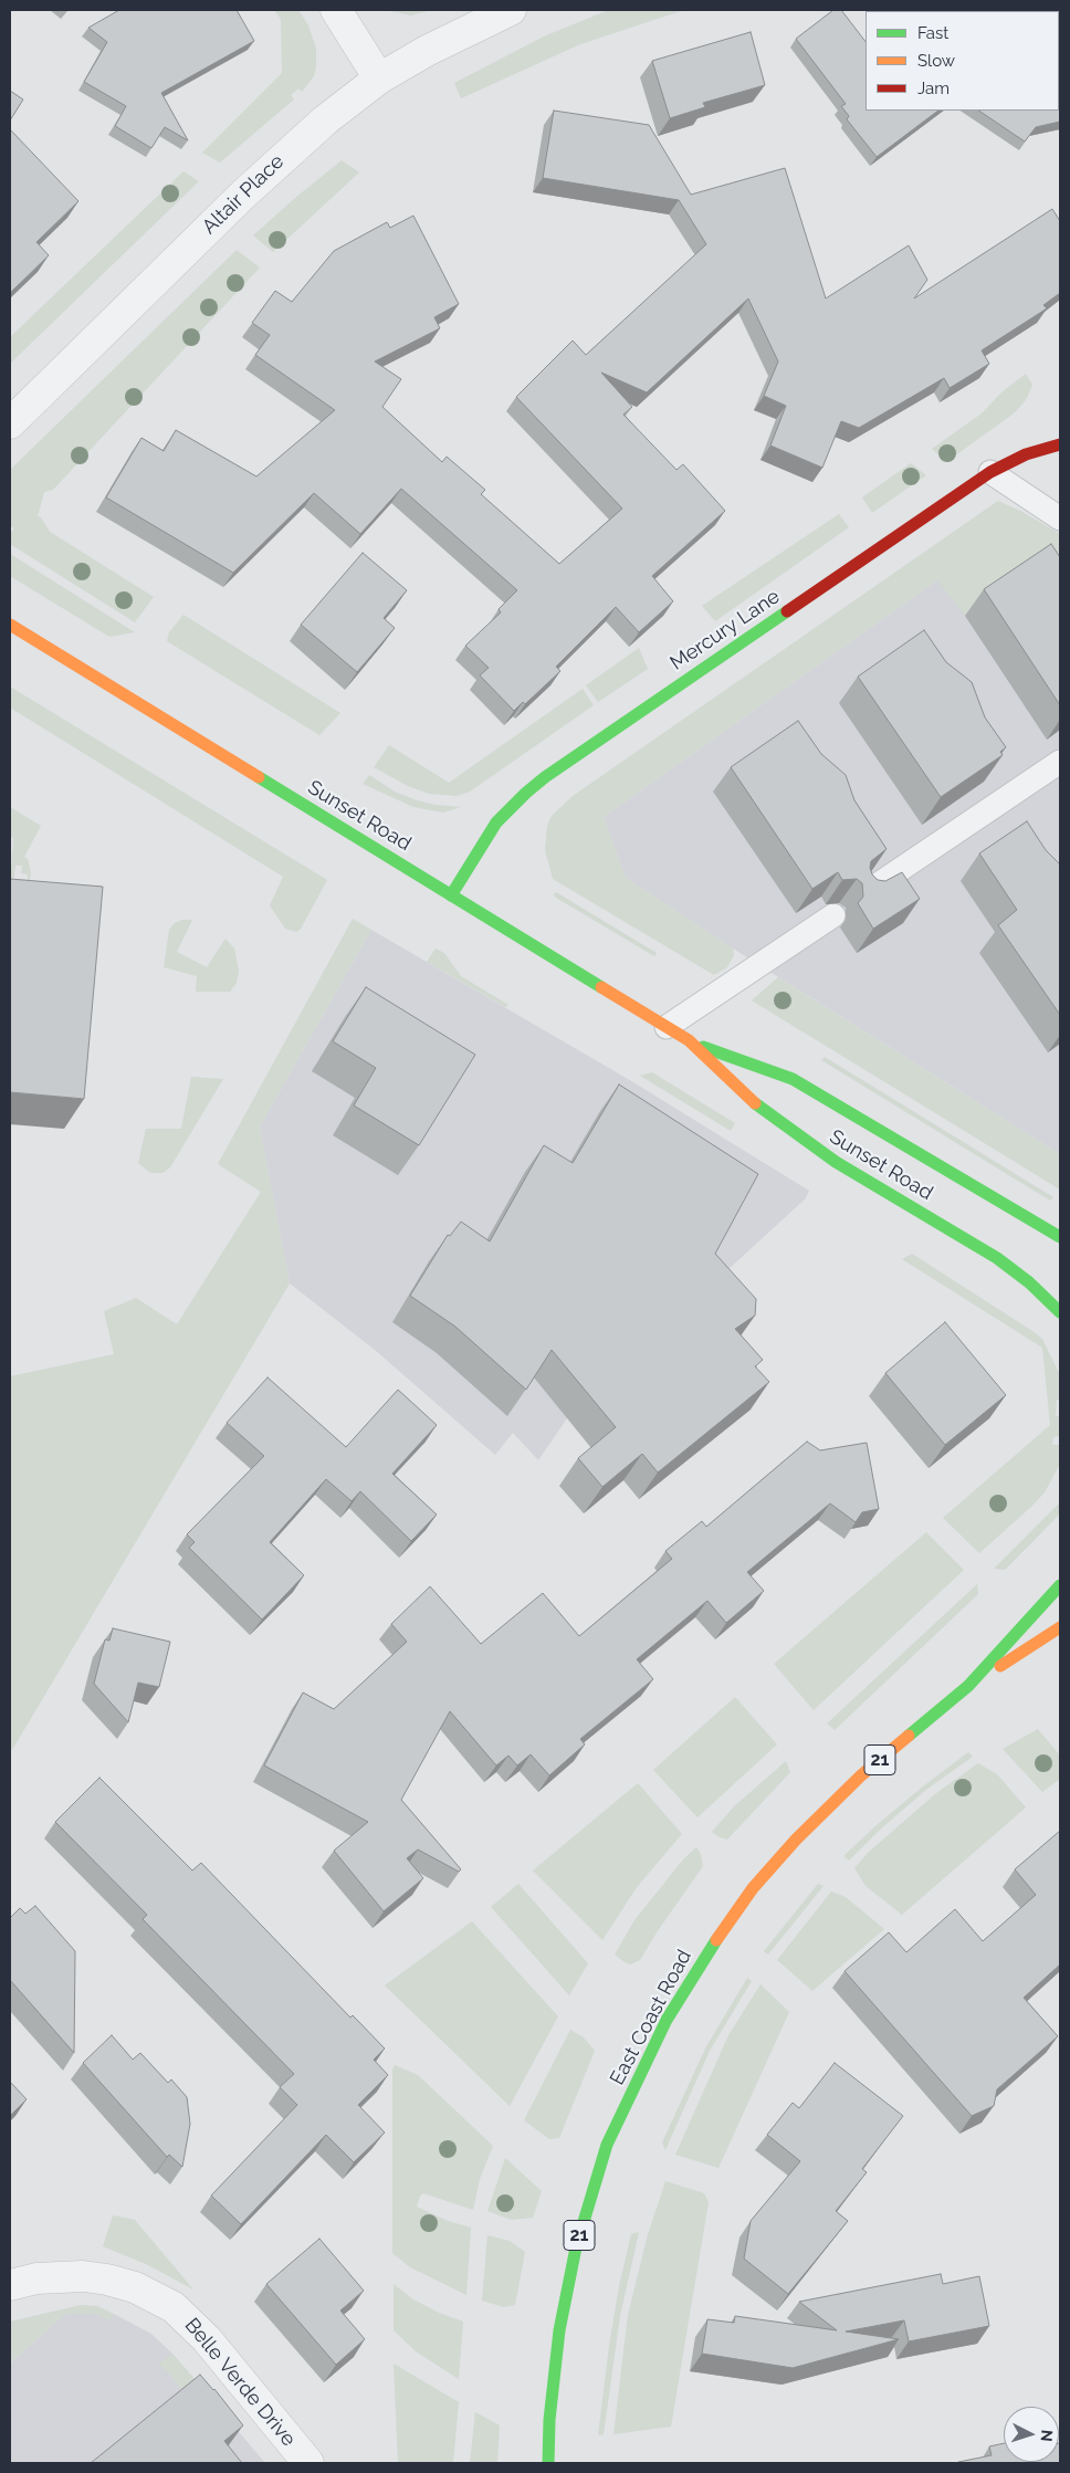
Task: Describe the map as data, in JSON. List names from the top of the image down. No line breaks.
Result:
{"streets":{"main road":["Mercury Lane","Sunset Road","21","East Coast Road"],"street":["Altair Place","Belle Verde Drive"]},"crossings":[["Mercury Lane","Sunset Road"]],"legend":["Fast","Slow","Jam"],"north":"right"}
